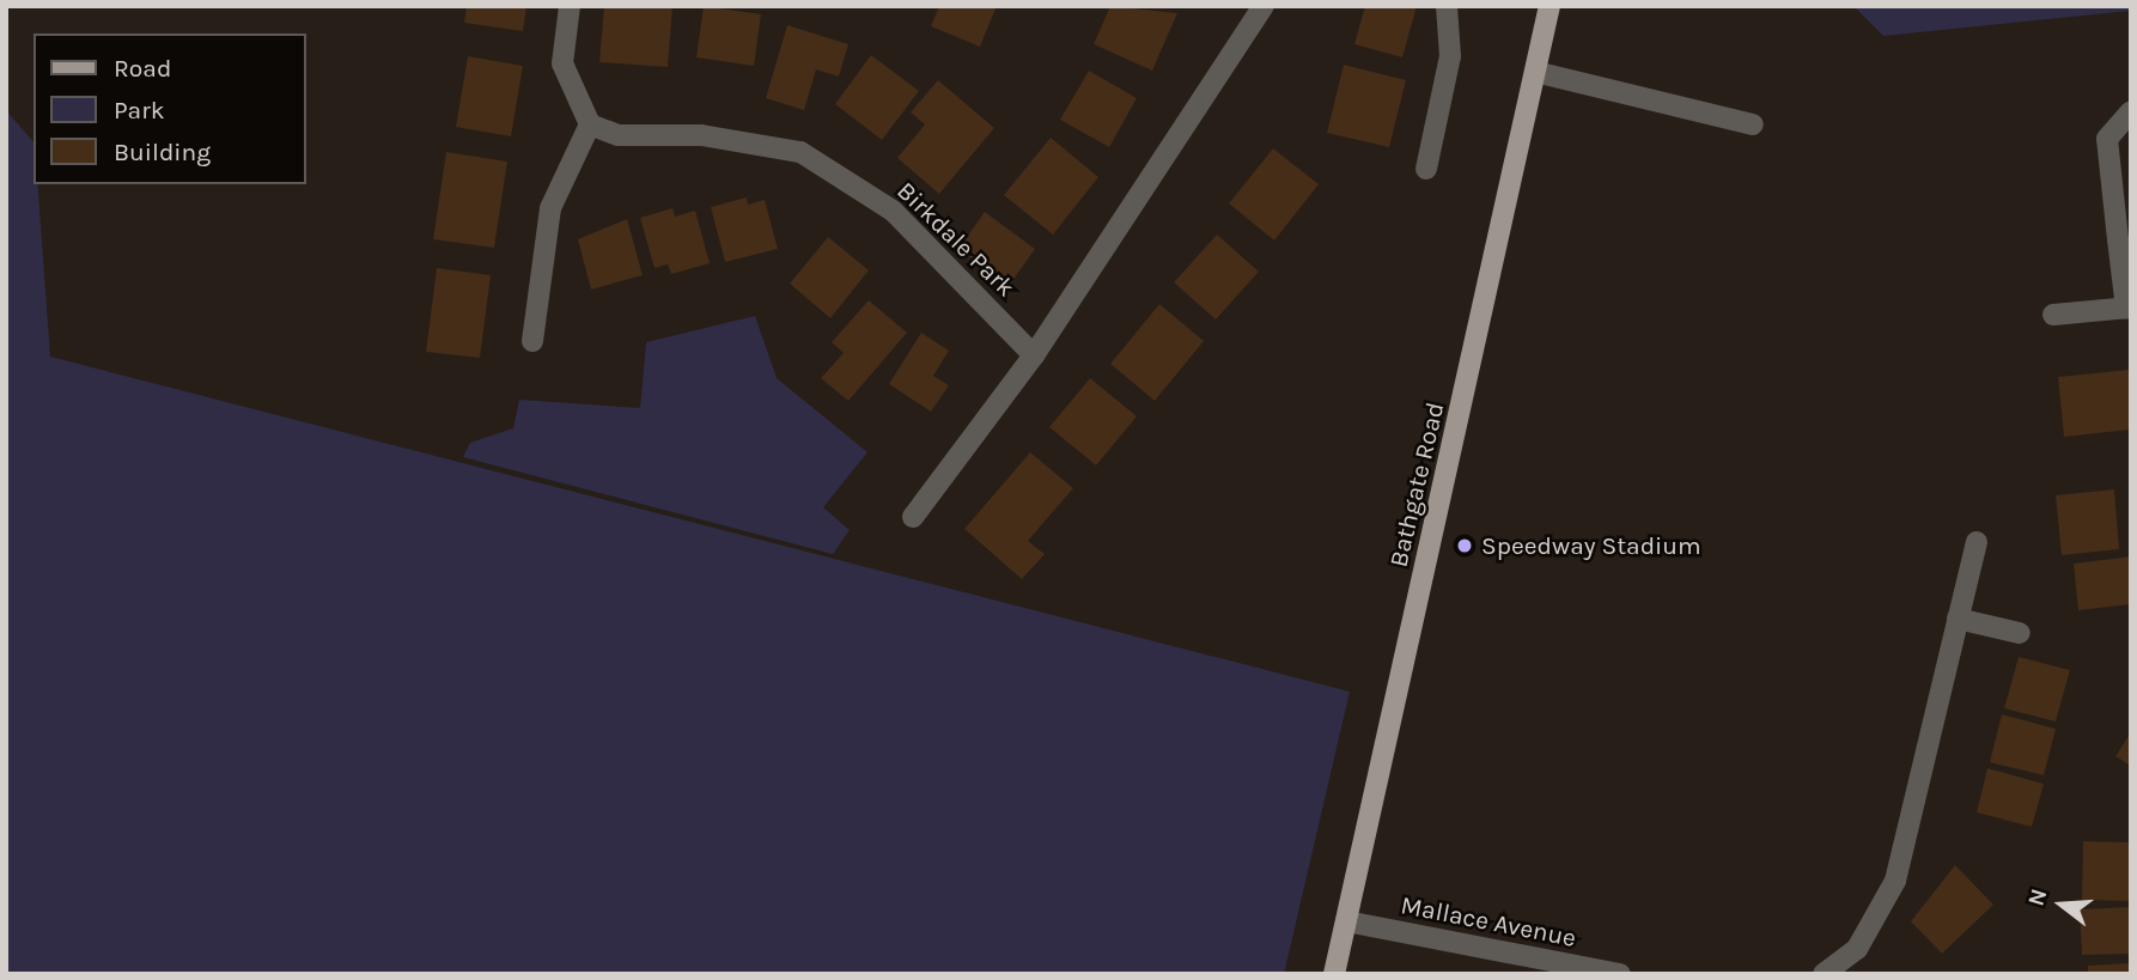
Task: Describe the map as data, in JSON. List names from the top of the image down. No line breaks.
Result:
{"streets":{"main road":["Bathgate Road"],"street":["Birkdale Park","Mallace Avenue"]},"crossings":[["Bathgate Road","Mallace Avenue"]],"places":["Speedway Stadium"],"legend":["Road","Park","Building"],"north":"left"}
